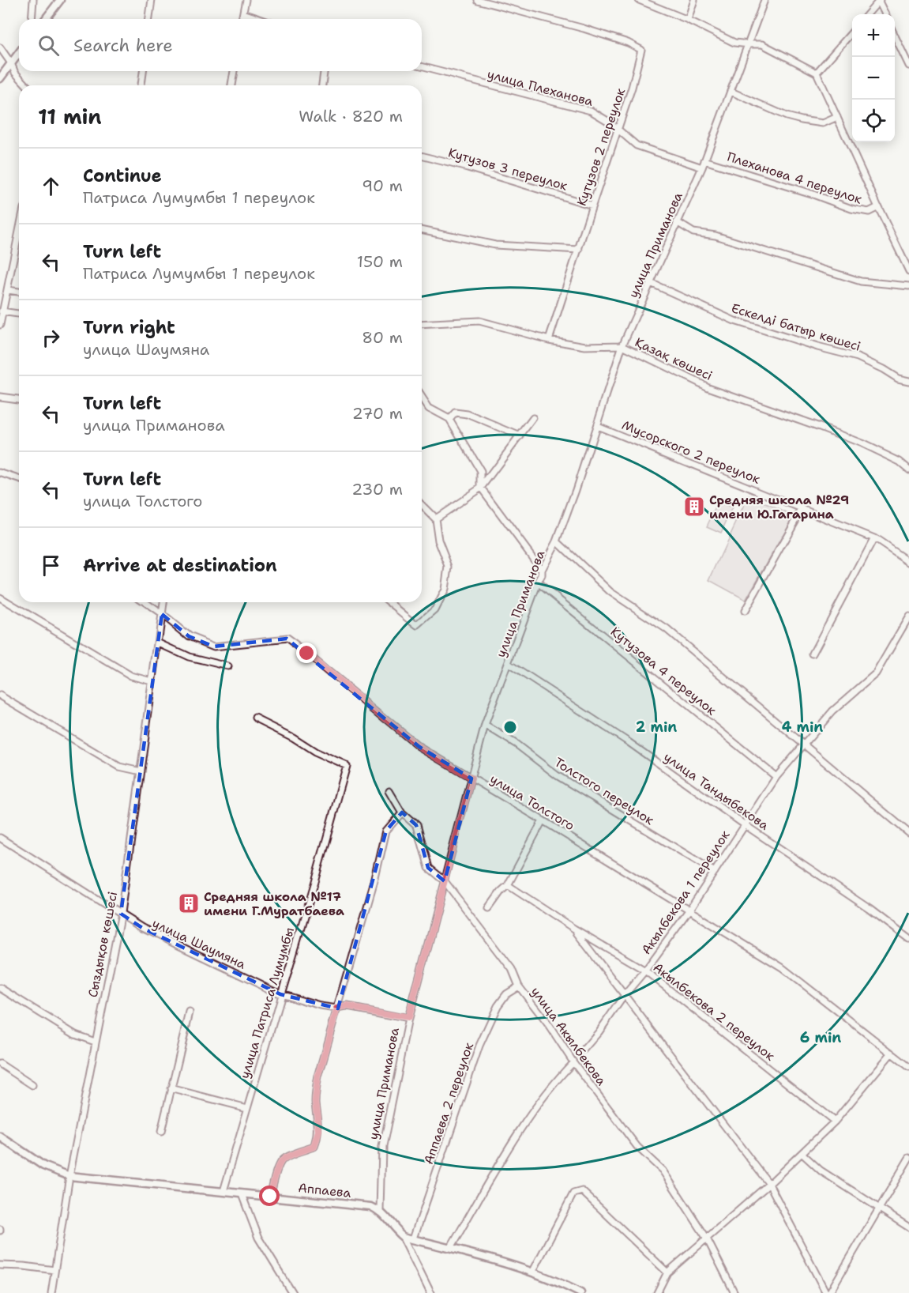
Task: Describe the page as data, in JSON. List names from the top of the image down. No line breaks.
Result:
{"streets":{"street":["улица Плеханова","Кутузов 2 переулок","Кутузов 3 переулок","Плеханова 4 переулок","улица Приманова","Ескелді батыр көшесі","Қазақ көшесі","Мусорского 2 переулок","Кутузова 4 переулок","Толстого переулок","улица Тандыбекова","улица Толстого","Акылбекова 1 переулок","улица Шаумяна","Сыздықов көшесі","улица Патриса Лумумбы","Акылбекова 2 переулок","улица Акылбекова","Аппаева 2 переулок","Аппаева"]},"crossings":[["улица Плеханова","Кутузов 2 переулок"],["улица Плеханова","улица Приманова"],["Кутузов 2 переулок","Кутузов 3 переулок"],["Кутузов 2 переулок","Қазақ көшесі"],["Плеханова 4 переулок","улица Приманова"],["улица Приманова","Ескелді батыр көшесі"],["улица Приманова","Қазақ көшесі"],["улица Приманова","Мусорского 2 переулок"],["улица Приманова","Кутузова 4 переулок"],["улица Приманова","Толстого переулок"],["улица Приманова","улица Тандыбекова"],["улица Приманова","улица Толстого"],["улица Приманова","улица Шаумяна"],["улица Приманова","улица Акылбекова"],["улица Приманова","Аппаева"],["Кутузова 4 переулок","Акылбекова 1 переулок"],["Толстого переулок","Акылбекова 1 переулок"],["улица Тандыбекова","Акылбекова 1 переулок"],["улица Толстого","Акылбекова 1 переулок"],["улица Толстого","Сыздықов көшесі"],["Акылбекова 1 переулок","Акылбекова 2 переулок"],["улица Шаумяна","Сыздықов көшесі"],["улица Шаумяна","улица Патриса Лумумбы"],["Сыздықов көшесі","Аппаева"],["улица Патриса Лумумбы","Аппаева"],["улица Акылбекова","Аппаева 2 переулок"]],"places":{"building":["Средняя школа №29 имени Ю.Гагарина","Средняя школа №17 имени Г.Муратбаева"]},"page":{"map_buttons":["+","−"],"search":"Search here","heading":["11 min","Walk · 820 m"],"list":[["Continue","Патриса Лумумбы 1 переулок","90 m"],["Turn left","Патриса Лумумбы 1 переулок","150 m"],["Turn right","улица Шаумяна","80 m"],["Turn left","улица Приманова","270 m"],["Turn left","улица Толстого","230 m"],"Arrive at destination"]},"rings":["2 min","4 min","6 min"]}
